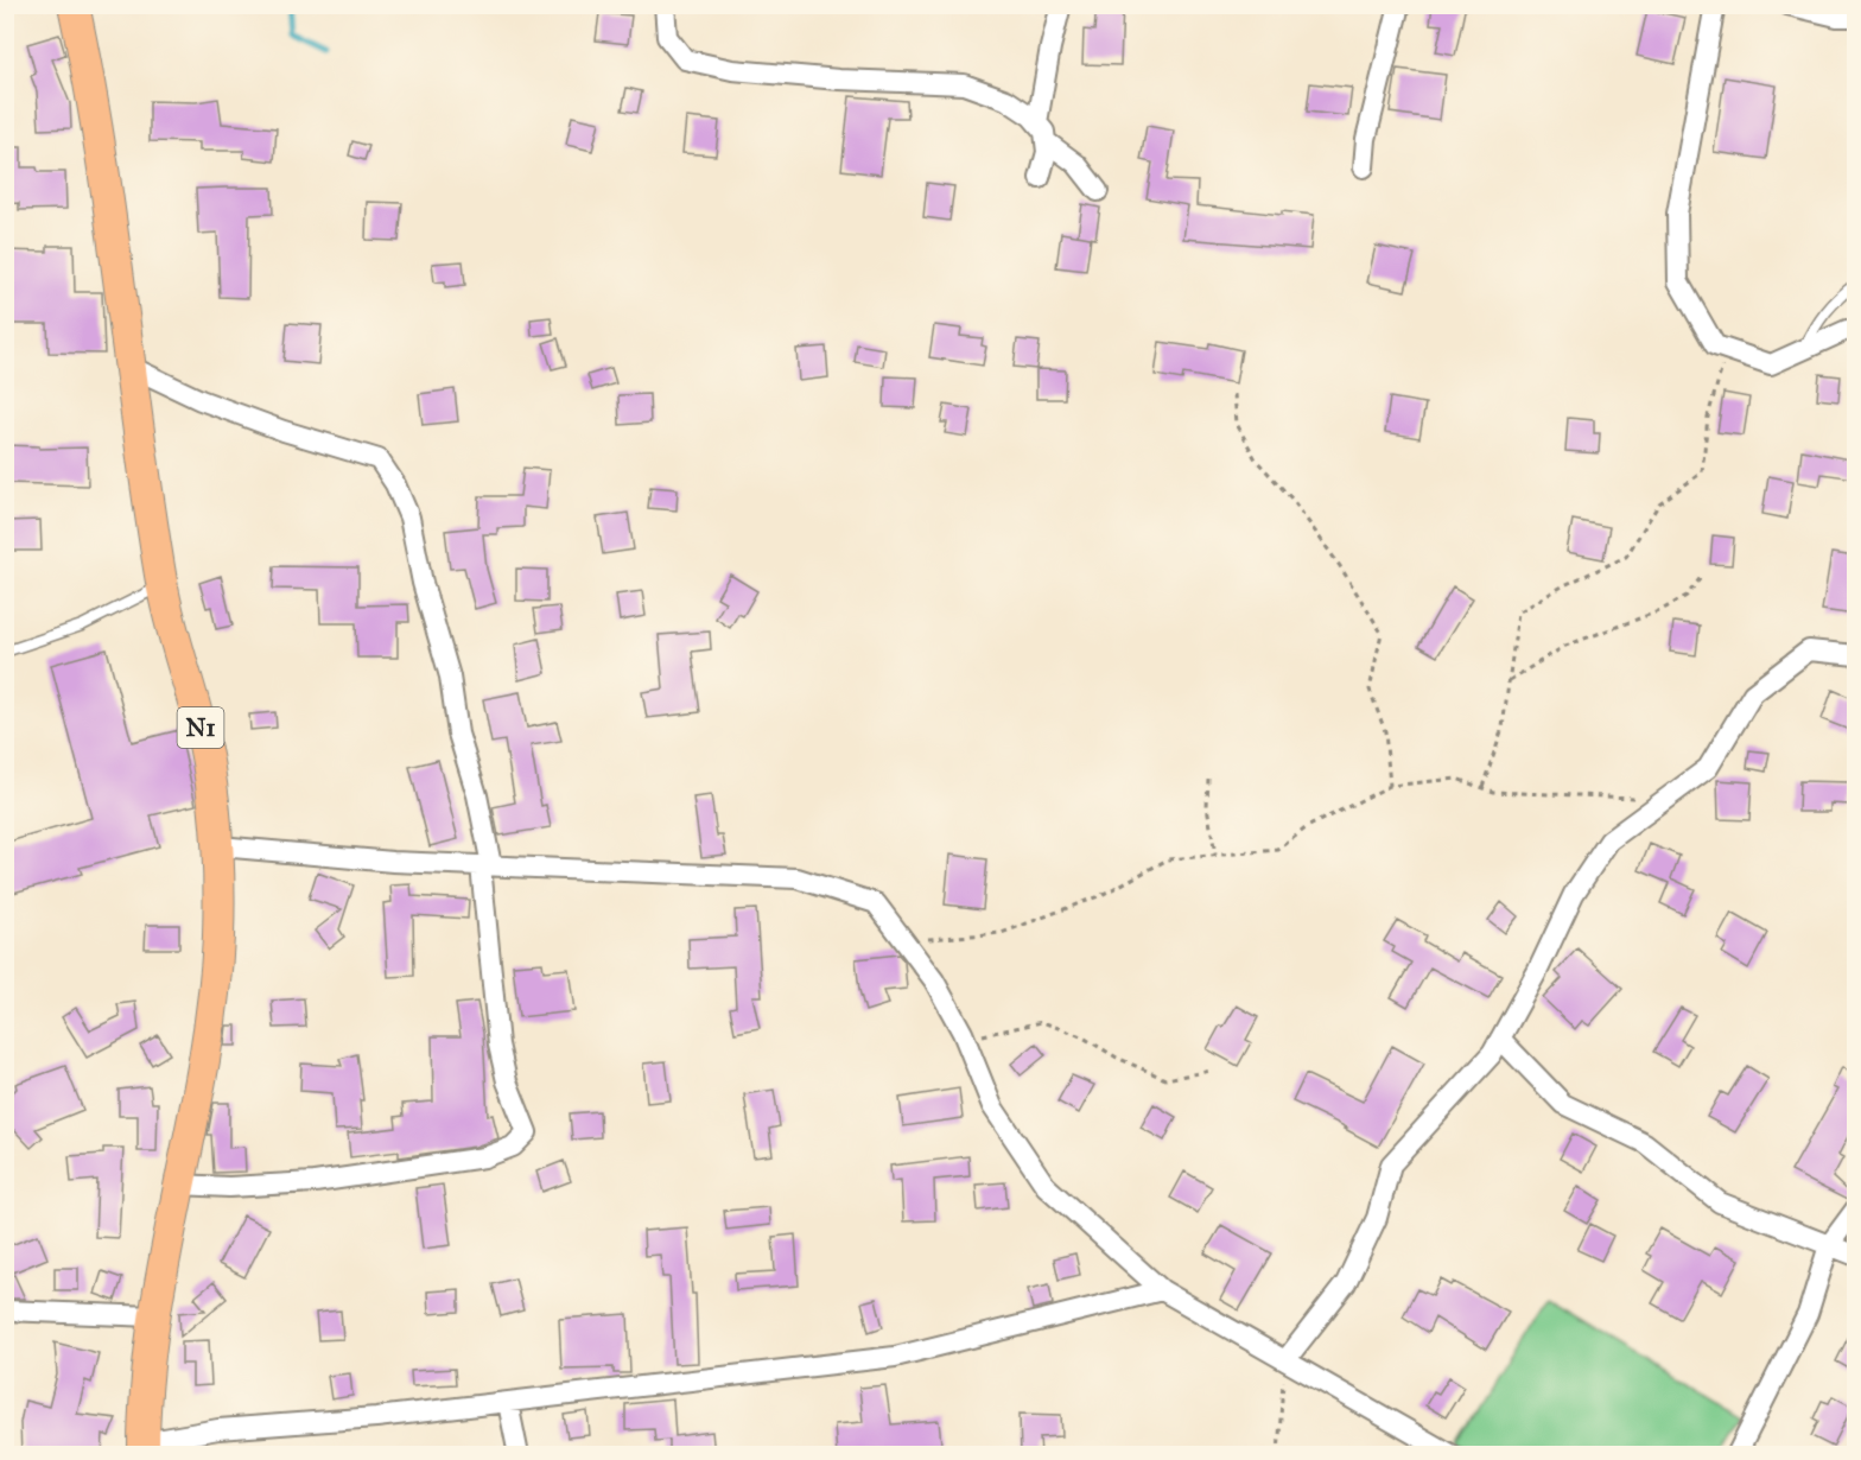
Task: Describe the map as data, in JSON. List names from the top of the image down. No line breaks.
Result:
{"streets":{"main road":["N1"]}}
